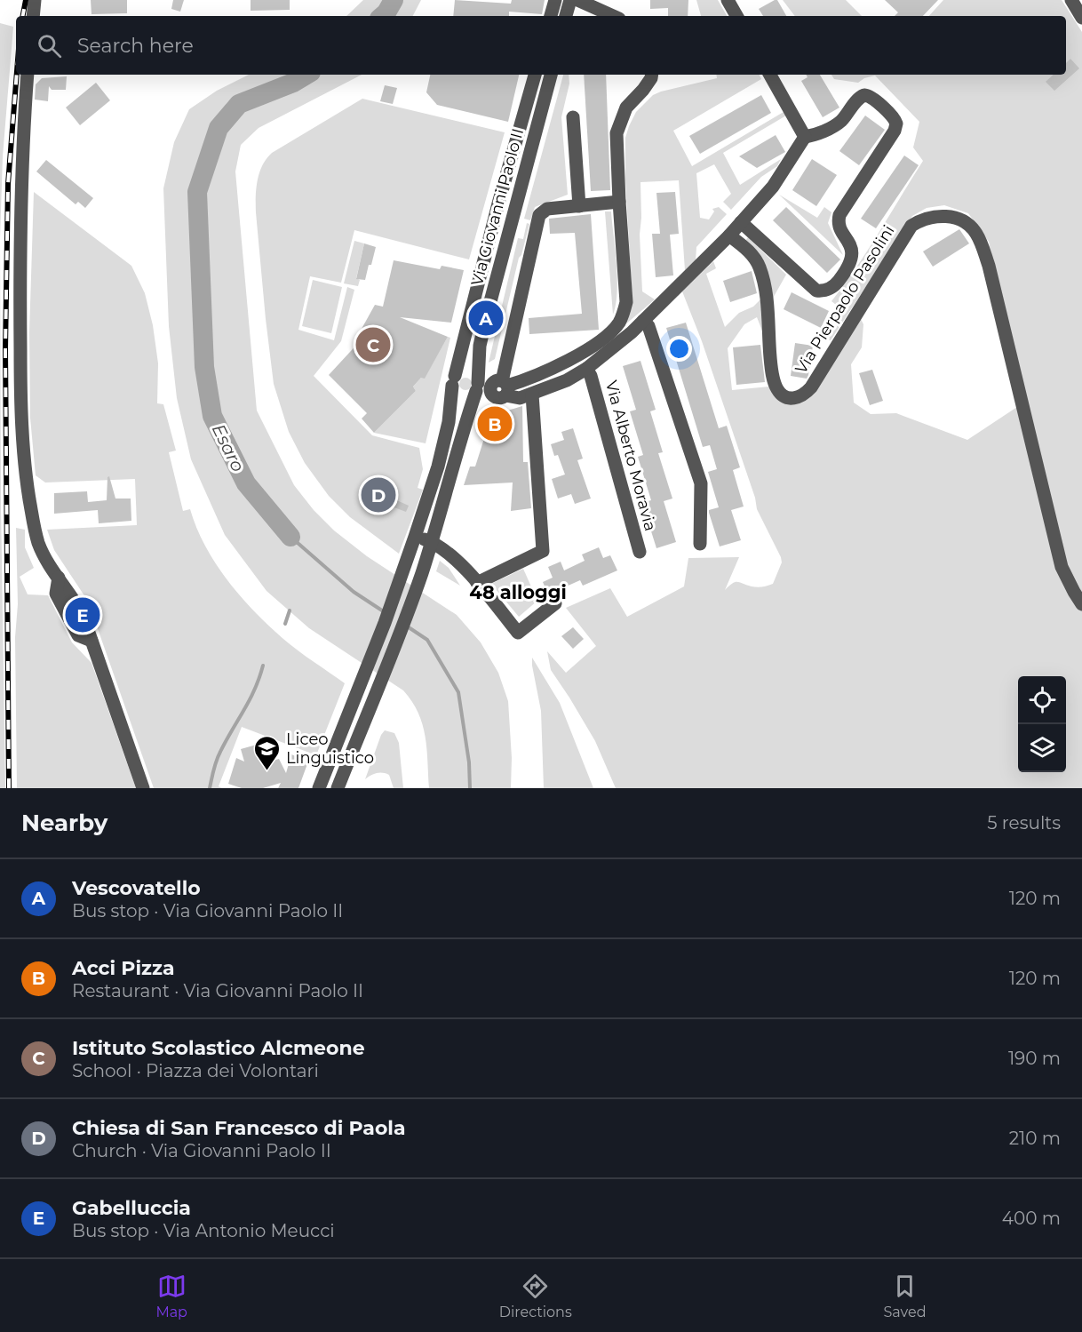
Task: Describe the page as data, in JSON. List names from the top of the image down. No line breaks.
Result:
{"streets":{"street":["Via Giovanni Paolo II","Via Pierpaolo Pasolini","Via Alberto Moravia"]},"districts":["48 alloggi"],"water":["Esaro"],"places":{"school or university":["Liceo Linguistico"]},"page":{"search":"Search here","pins":["A","C","B","D","E"],"heading":["Nearby","5 results"],"list":[{"mark":"A","name":"Vescovatello","note":"Bus stop · Via Giovanni Paolo II","value":"120 m"},{"mark":"B","name":"Acci Pizza","note":"Restaurant · Via Giovanni Paolo II","value":"120 m"},{"mark":"C","name":"Istituto Scolastico Alcmeone","note":"School · Piazza dei Volontari","value":"190 m"},{"mark":"D","name":"Chiesa di San Francesco di Paola","note":"Church · Via Giovanni Paolo II","value":"210 m"},{"mark":"E","name":"Gabelluccia","note":"Bus stop · Via Antonio Meucci","value":"400 m"}],"nav":["Map","Directions","Saved"]}}
